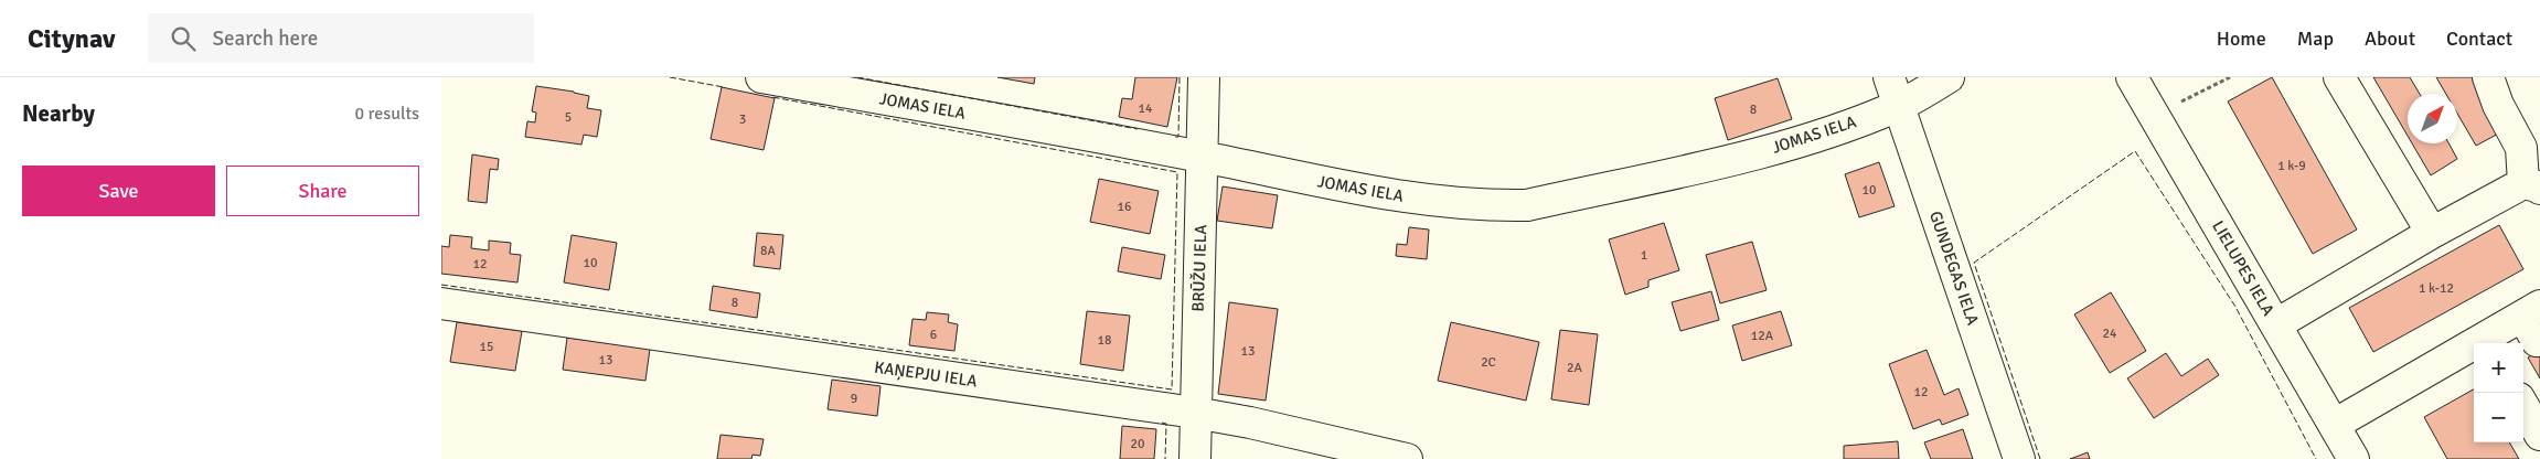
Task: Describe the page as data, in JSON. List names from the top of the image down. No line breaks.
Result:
{"streets":{"street":["JOMAS IELA","BRŪŽU IELA","GUNDEGAS IELA","LIELUPES IELA","KAŅEPJU IELA"]},"crossings":[["JOMAS IELA","BRŪŽU IELA"],["JOMAS IELA","GUNDEGAS IELA"],["BRŪŽU IELA","KAŅEPJU IELA"]],"house_numbers":["14","8","5","3","1 k-9","10","16","8A","1","10","12","1 k-12","8","24","6","12A","18","15","13","13","2C","2A","12","9","20"],"north":"top right","page":{"header":"Citynav","search":"Search here","nav":["Home","Map","About","Contact"],"heading":["Nearby","0 results"],"buttons":["Save","Share"],"map_buttons":["+","−"]}}
